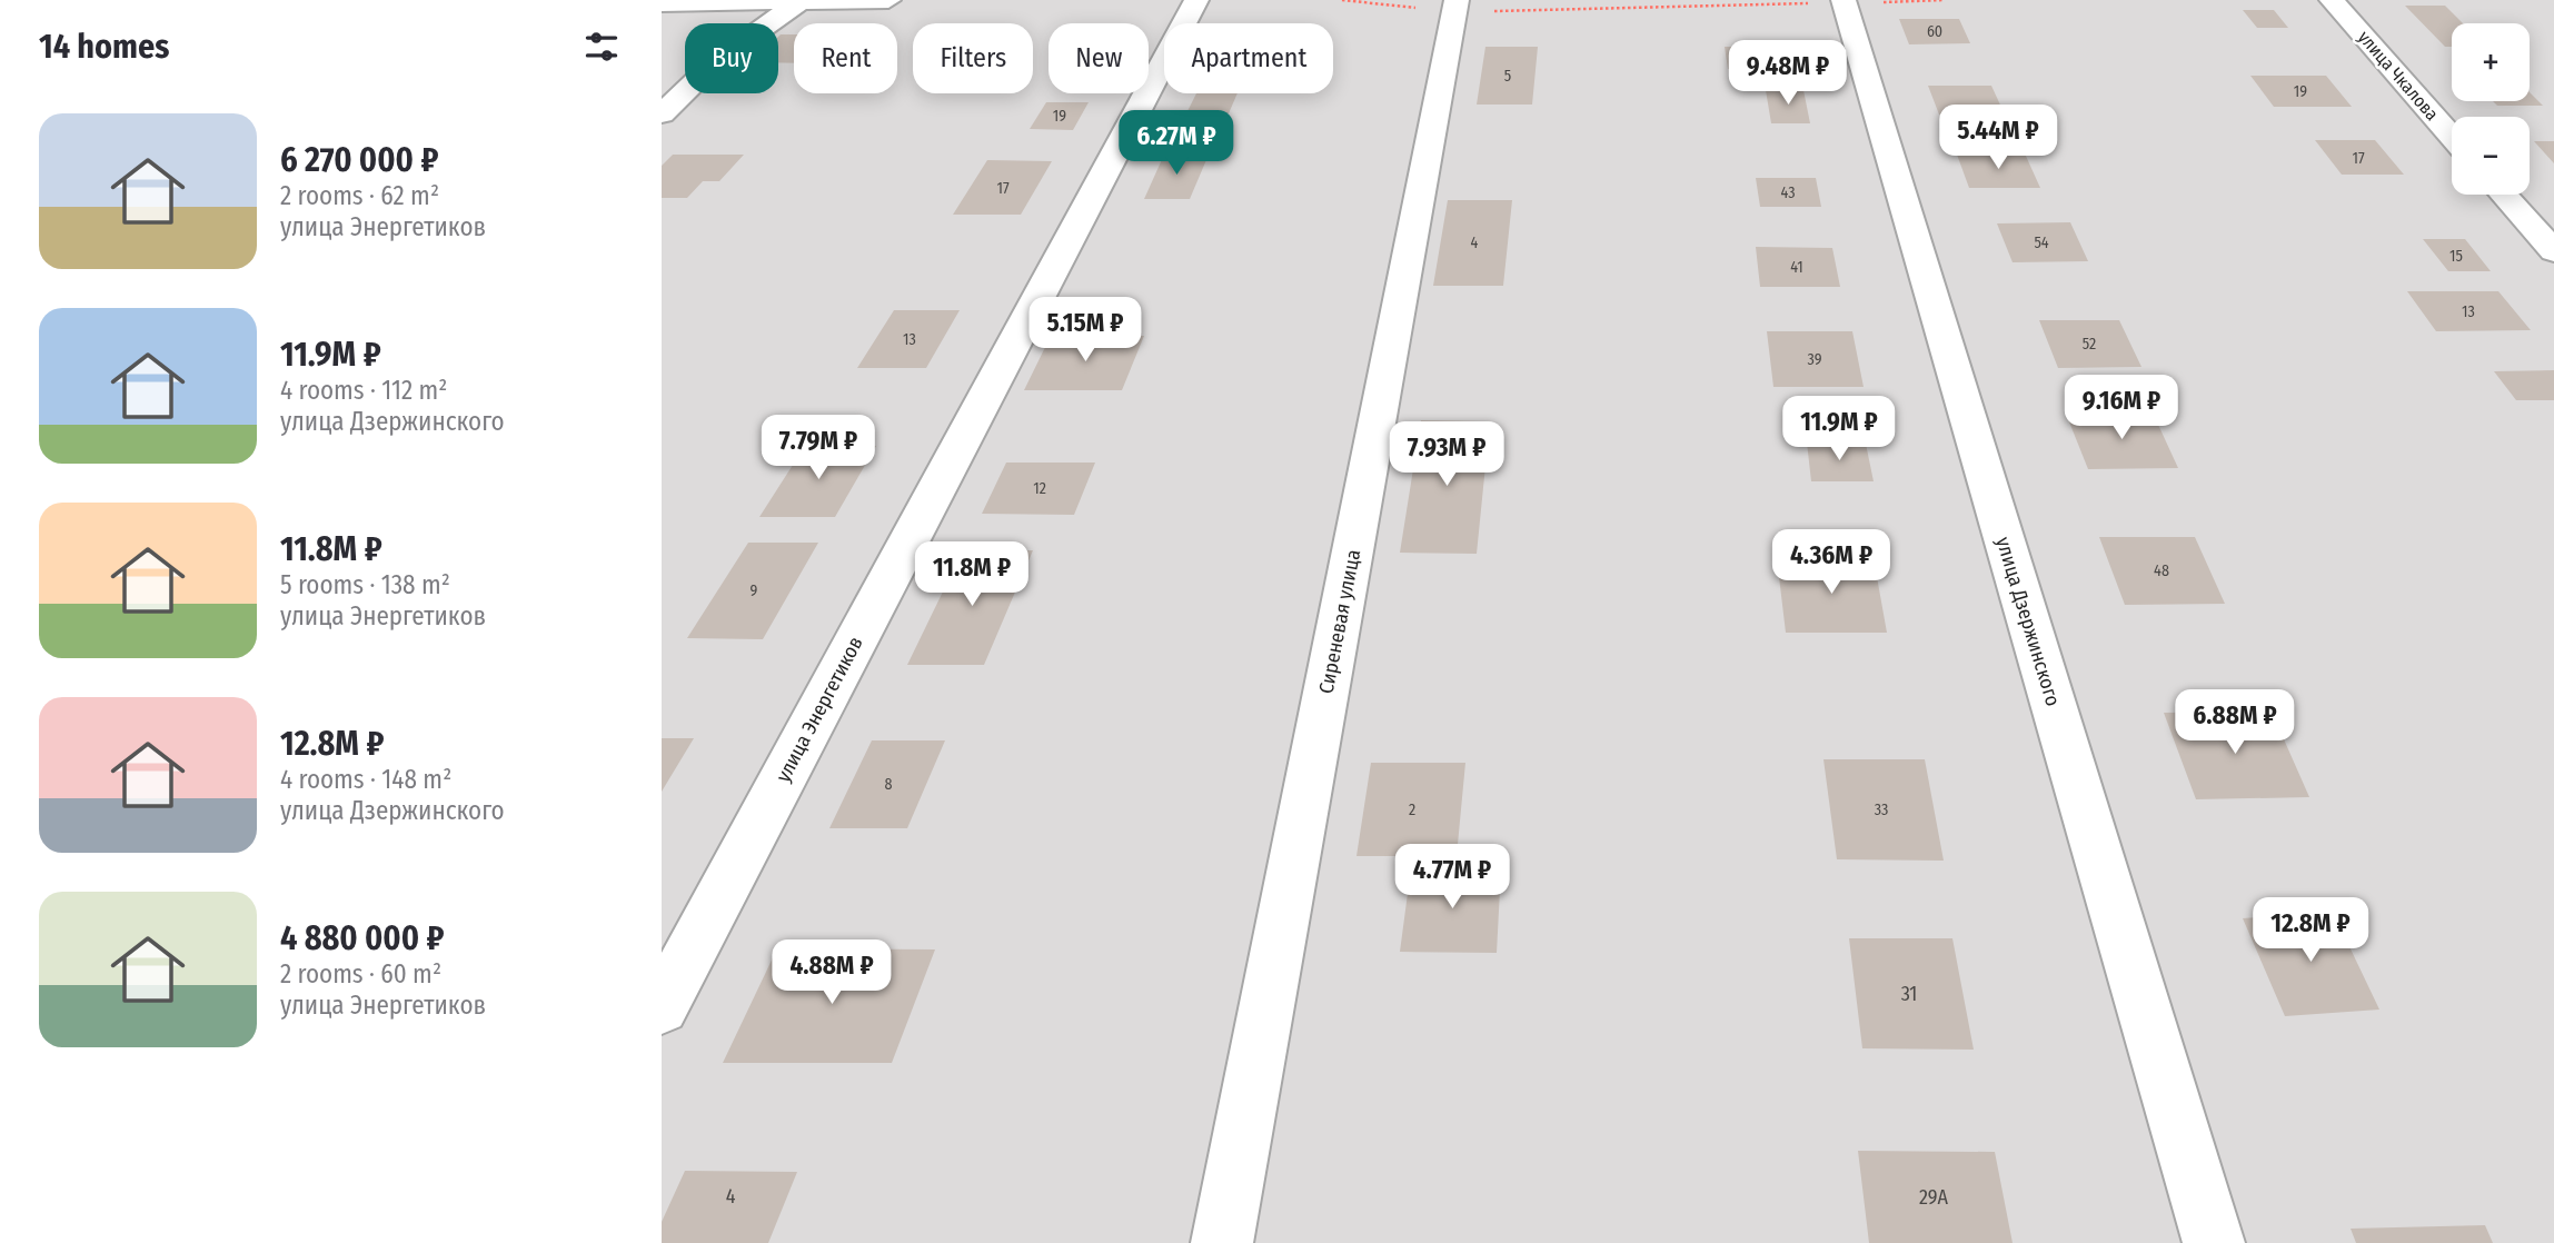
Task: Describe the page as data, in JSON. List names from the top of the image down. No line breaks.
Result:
{"streets":{"street":["улица Чкалова","Сиреневая улица","улица Дзержинского","улица Энергетиков"]},"house_numbers":["60","5","19","19","17","17","43","4","54","15","41","13","13","52","39","12","48","9","8","2","33","31","4","29А"],"page":{"heading":"14 homes","map_buttons":["+","−"],"chip":["Buy","Rent","Filters","New","Apartment"],"price":["9.48M ₽","5.44M ₽","6.27M ₽","5.15M ₽","9.16M ₽","11.9M ₽","7.79M ₽","7.93M ₽","4.36M ₽","11.8M ₽","6.88M ₽","4.77M ₽","12.8M ₽","4.88M ₽"],"list":[{"name":"6 270 000 ₽","note":"2 rooms · 62 m² · улица Энергетиков"},{"name":"11.9M ₽","note":"4 rooms · 112 m² · улица Дзержинского"},{"name":"11.8M ₽","note":"5 rooms · 138 m² · улица Энергетиков"},{"name":"12.8M ₽","note":"4 rooms · 148 m² · улица Дзержинского"},{"name":"4 880 000 ₽","note":"2 rooms · 60 m² · улица Энергетиков"}]}}
